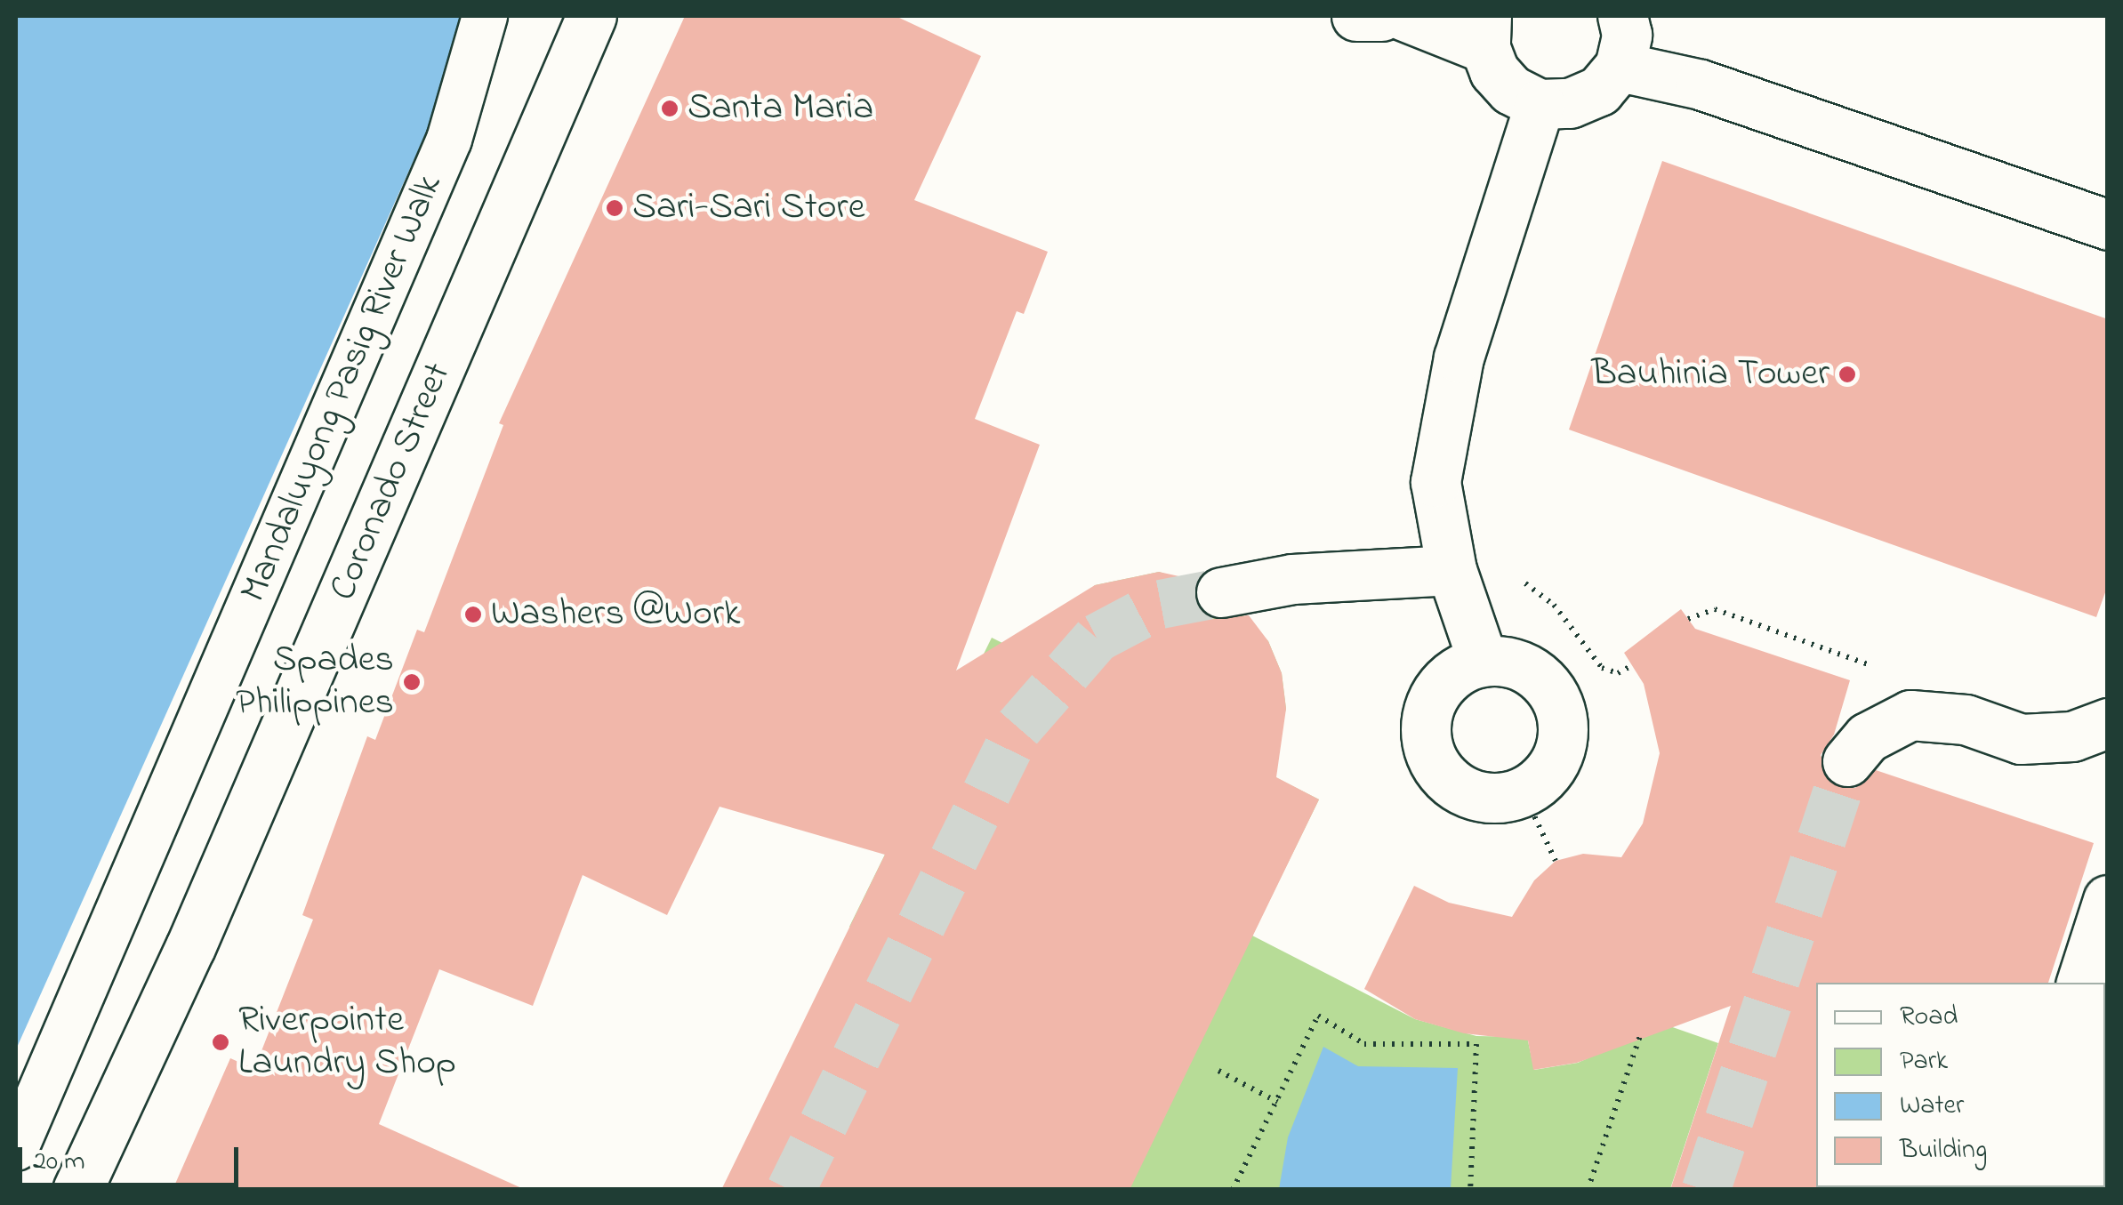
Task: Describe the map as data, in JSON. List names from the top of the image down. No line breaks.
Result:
{"streets":{"street":["Mandaluyong Pasig River Walk","Coronado Street"]},"places":["Santa Maria","Sari-Sari Store","Bauhinia Tower","Washers @Work","Spades Philippines","Riverpointe Laundry Shop"],"legend":["Road","Park","Water","Building"],"scale_bar":"20 m"}
